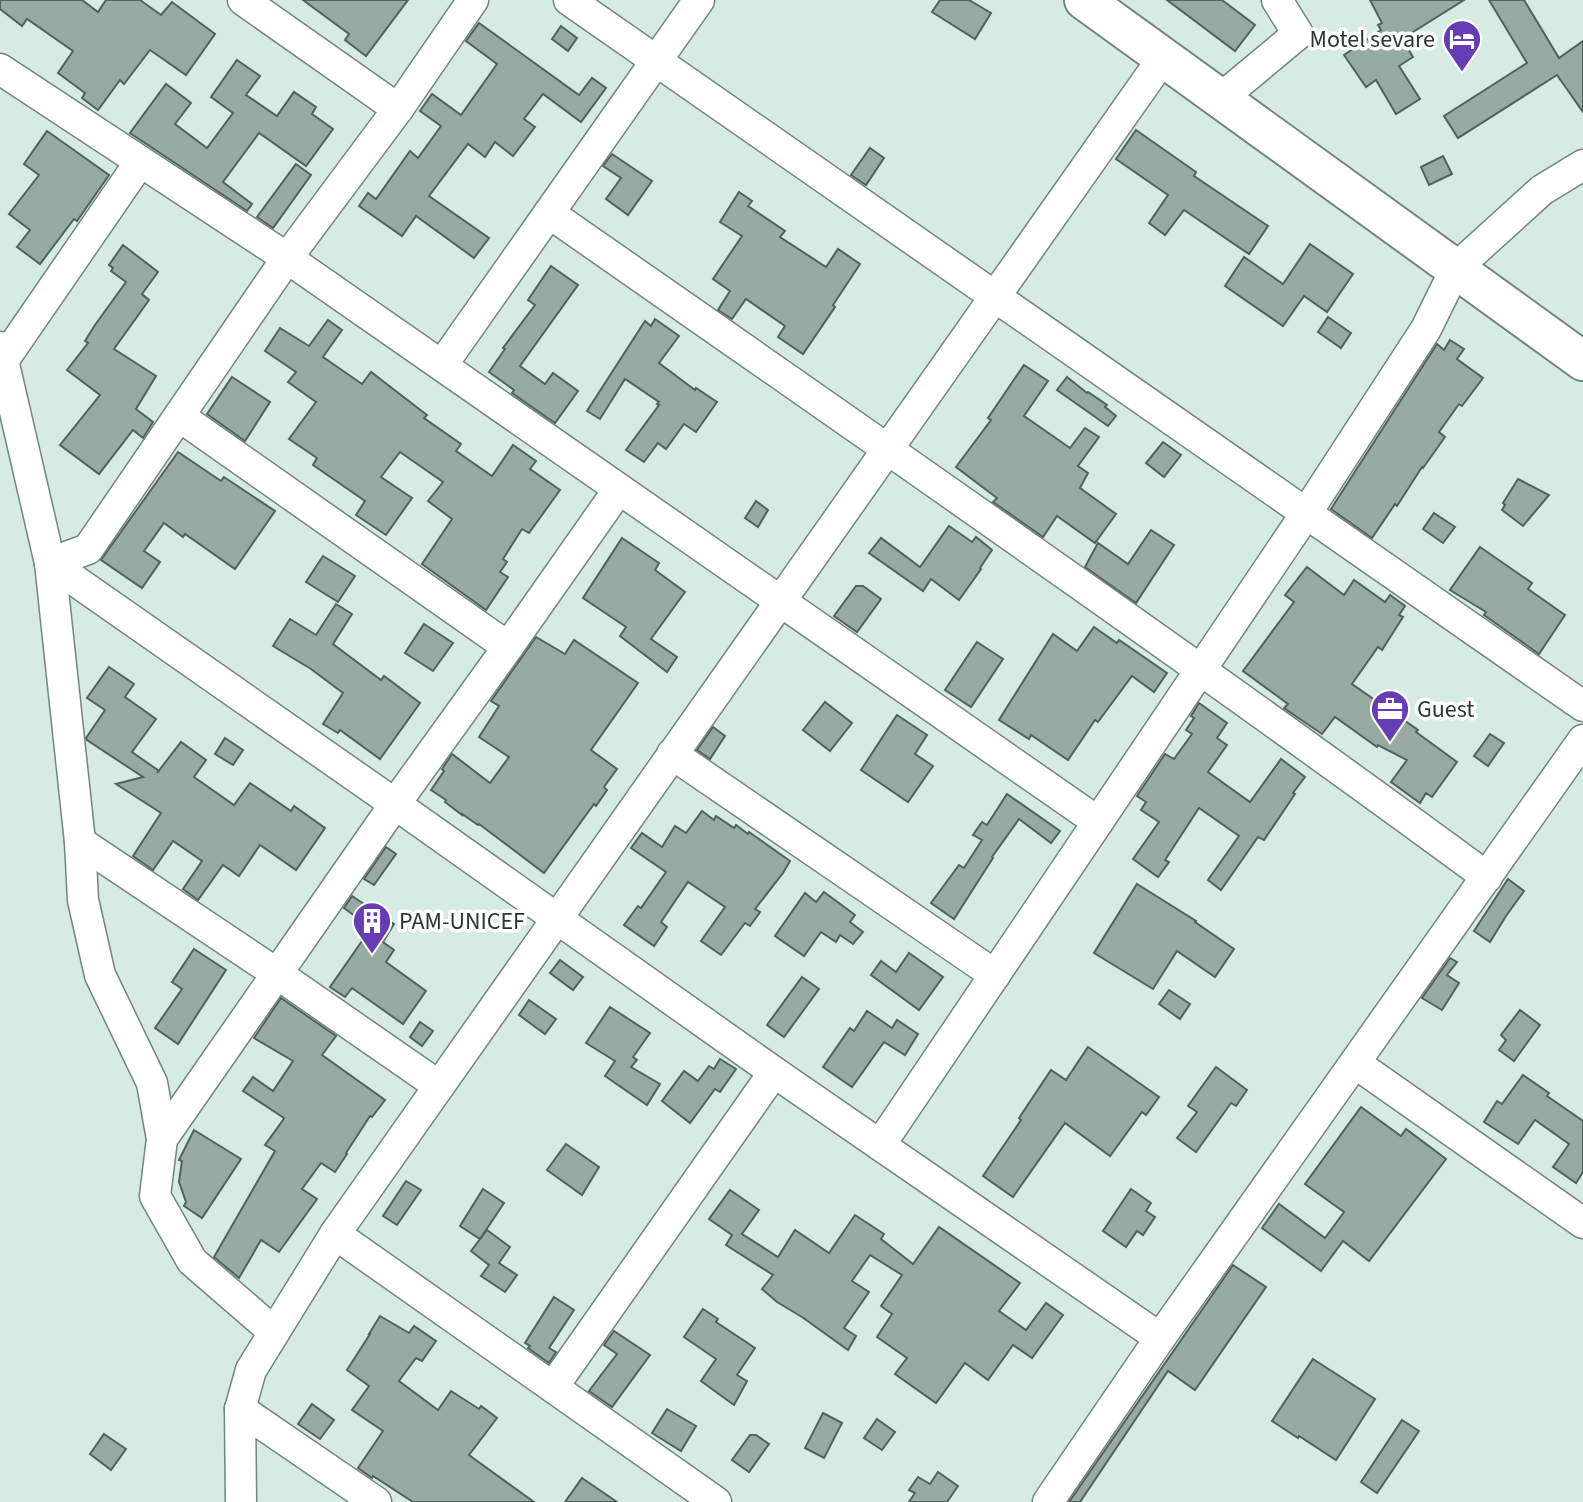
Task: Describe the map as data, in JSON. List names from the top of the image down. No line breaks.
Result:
{"places":{"hotel":["Motel sevare"],"office":["Guest"],"building":["PAM-UNICEF"]}}
